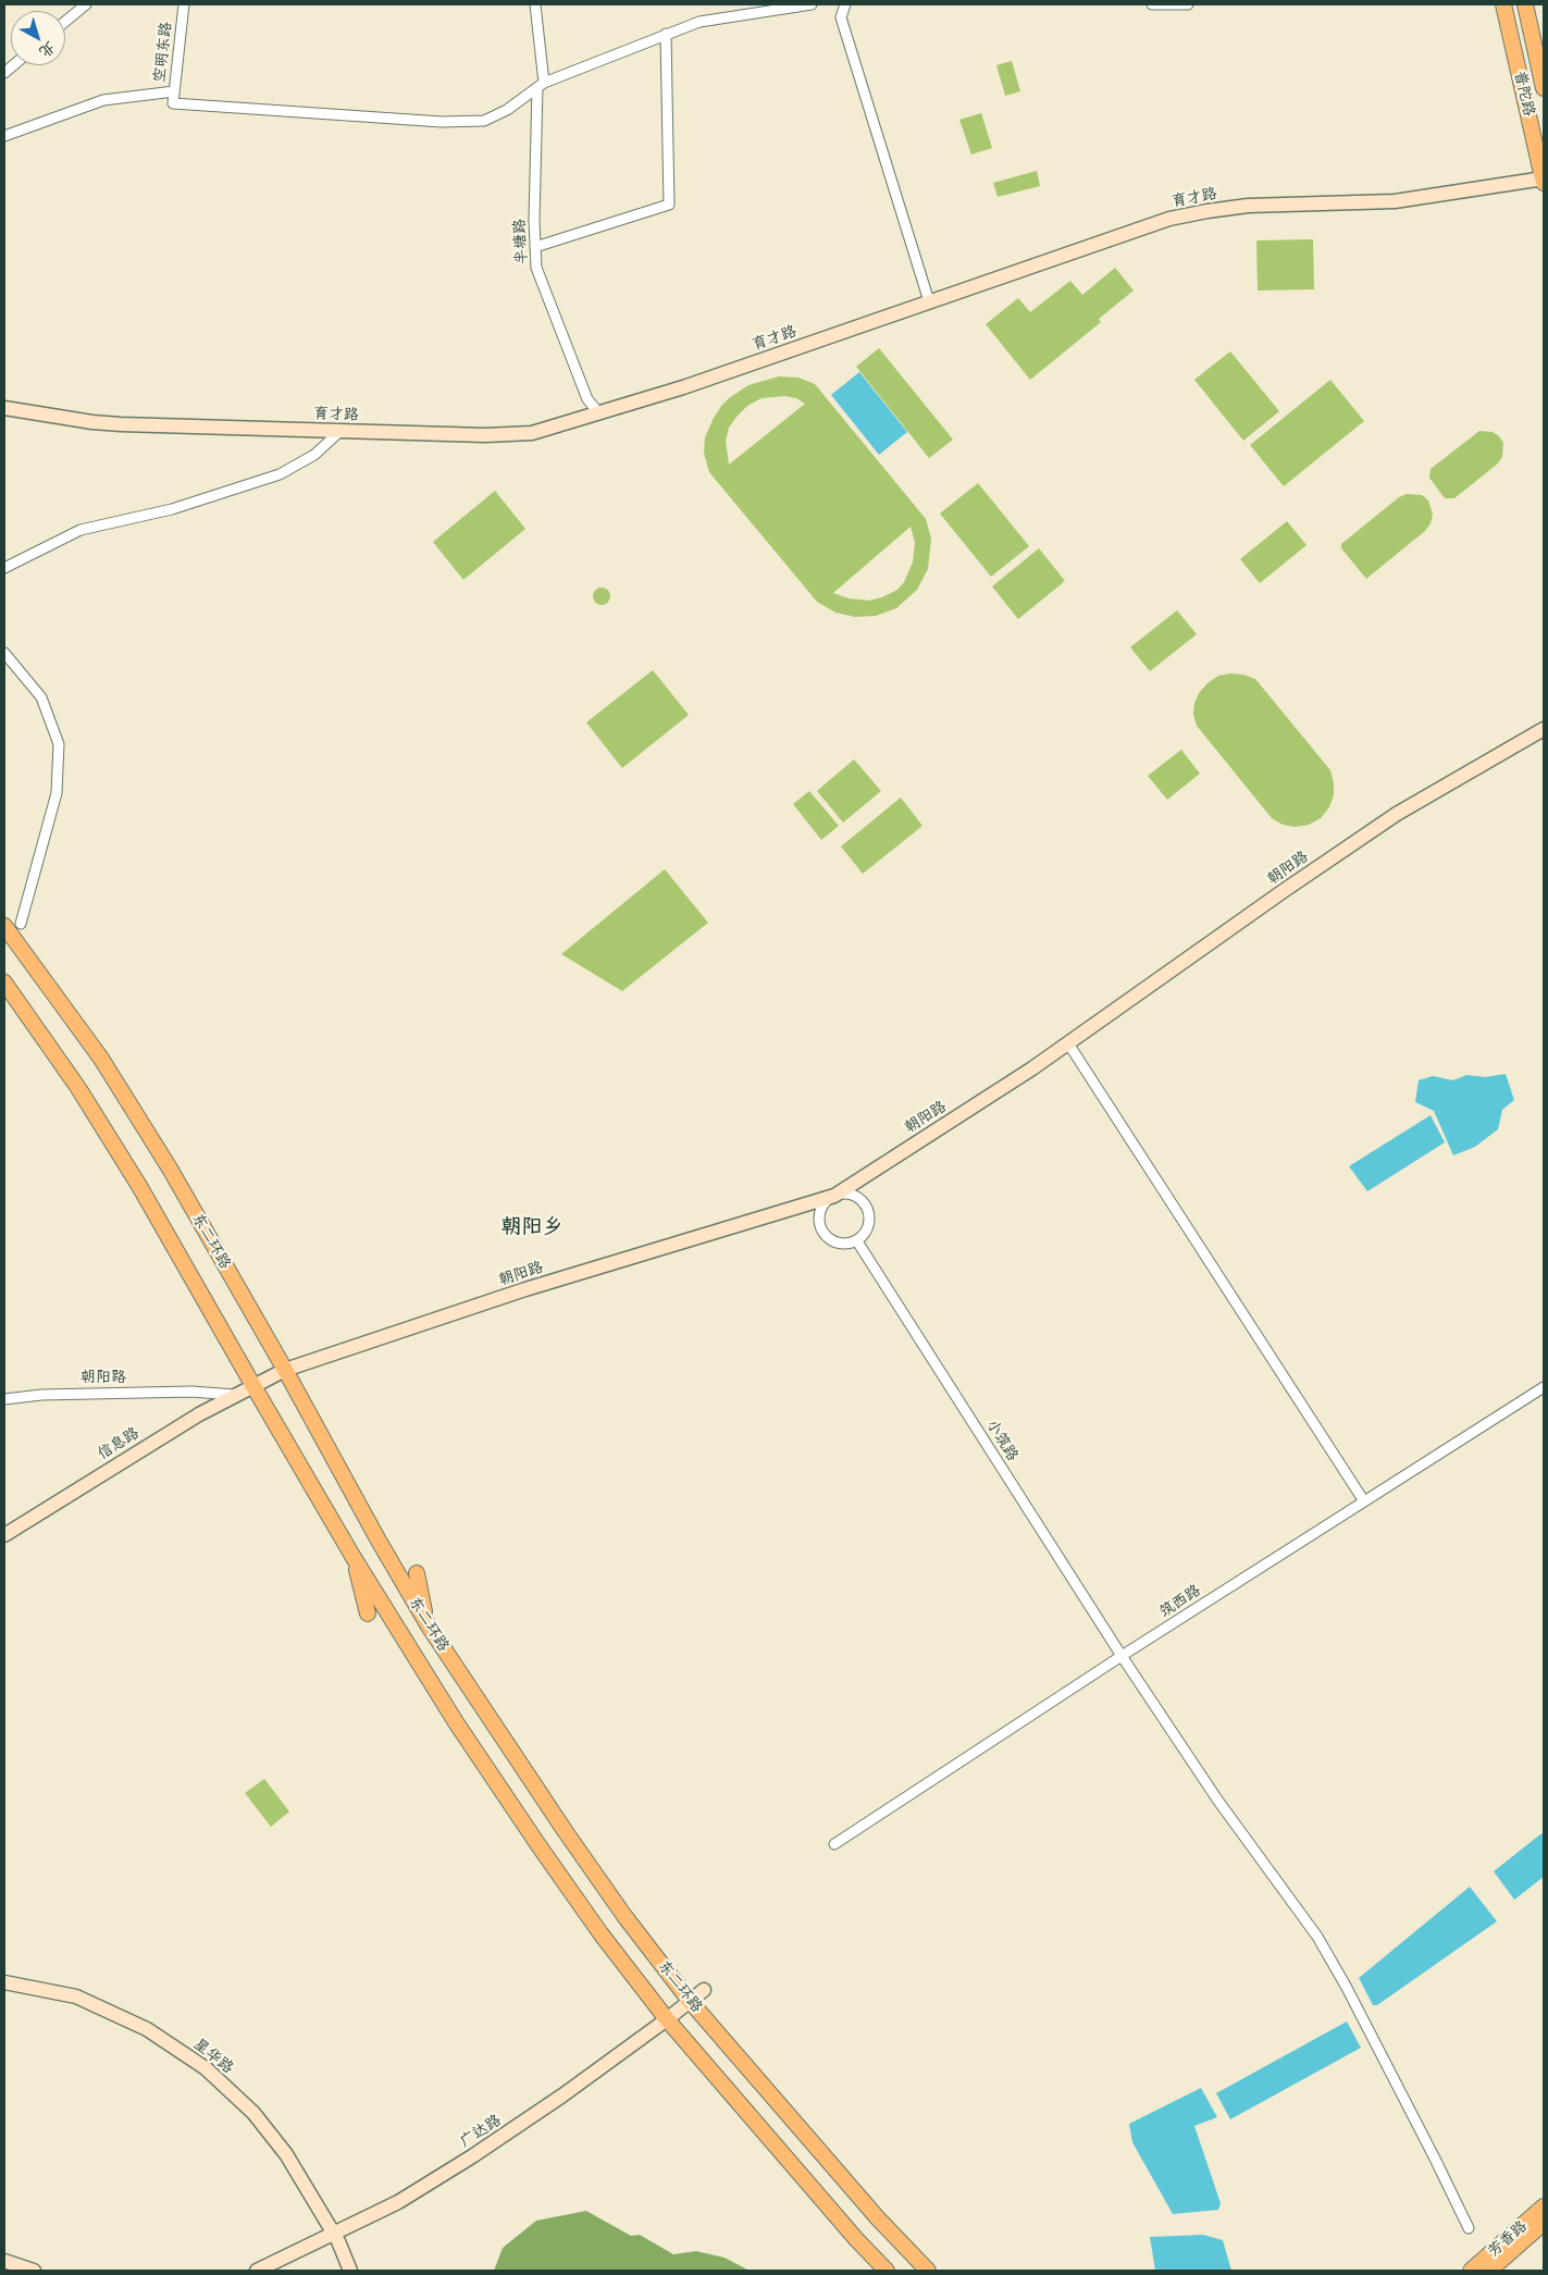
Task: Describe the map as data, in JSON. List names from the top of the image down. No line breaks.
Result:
{"streets":{"main road":["普陀路","东二环路","芳香路"],"street":["空明东路","育才路","半塘路","朝阳路","小筑路","信息路","筑西路","星华路","广达路"]},"crossings":[["空明东路","半塘路"],["普陀路","育才路"],["育才路","半塘路"],["朝阳路","东二环路"],["朝阳路","小筑路"],["朝阳路","信息路"],["东二环路","信息路"],["东二环路","广达路"],["小筑路","筑西路"],["星华路","广达路"]],"districts":["朝阳乡"],"north":"bottom right"}
